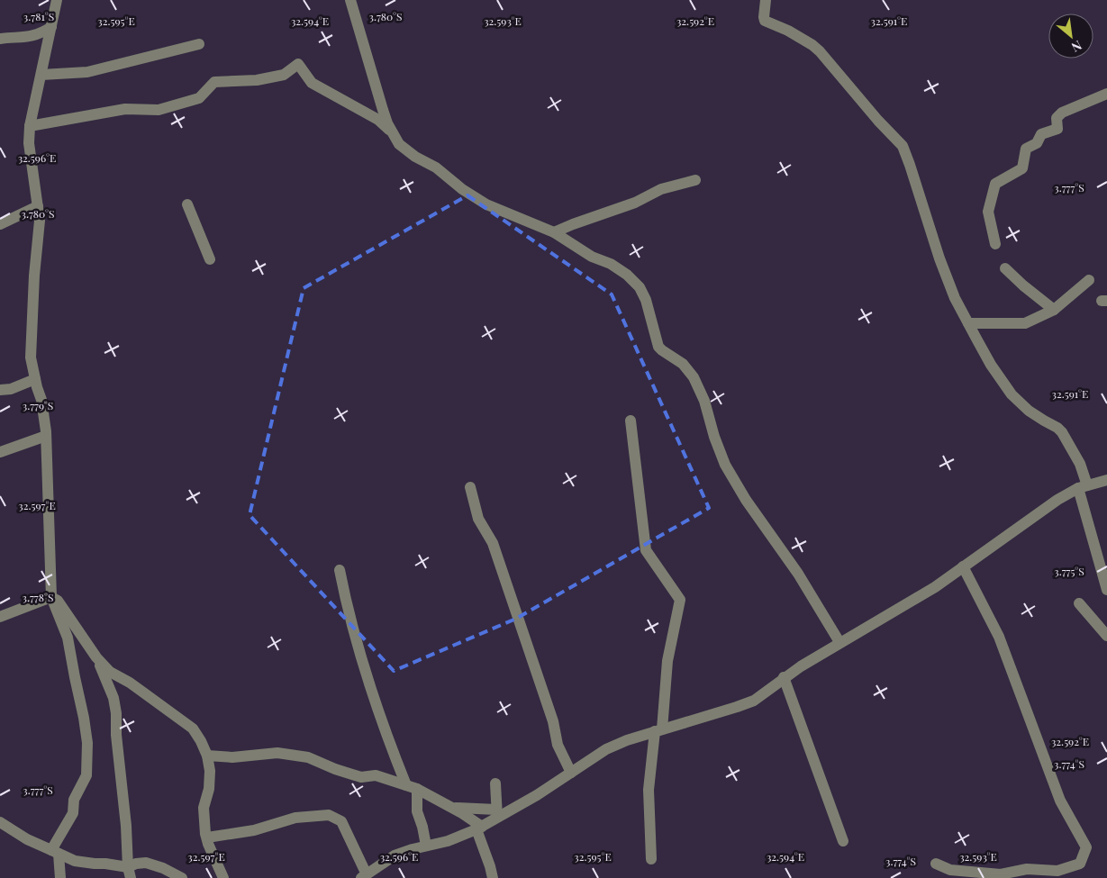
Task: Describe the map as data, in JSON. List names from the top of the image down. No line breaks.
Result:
{"north":"bottom right","coordinates":["3.781°S","3.780°S","32.595°E","32.594°E","32.593°E","32.592°E","32.591°E","32.596°E","3.777°S","3.779°S","32.597°E","3.775°S","3.778°S","3.774°S"]}
